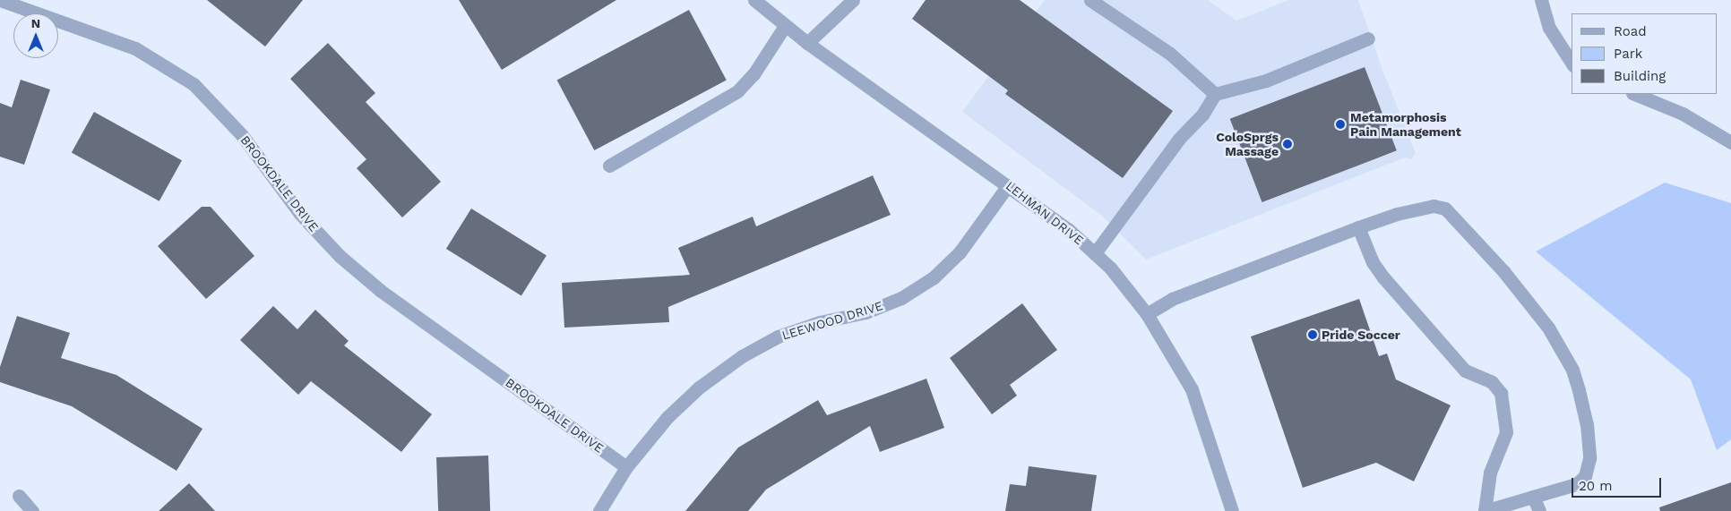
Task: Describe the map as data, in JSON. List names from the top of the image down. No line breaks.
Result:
{"streets":{"street":["BROOKDALE DRIVE","LEHMAN DRIVE","LEEWOOD DRIVE"]},"crossings":[["BROOKDALE DRIVE","LEEWOOD DRIVE"],["LEHMAN DRIVE","LEEWOOD DRIVE"]],"places":["Metamorphosis Pain Management","ColoSprgs Massage","Pride Soccer"],"legend":["Road","Park","Building"],"scale_bar":"20 m","north":"top"}
